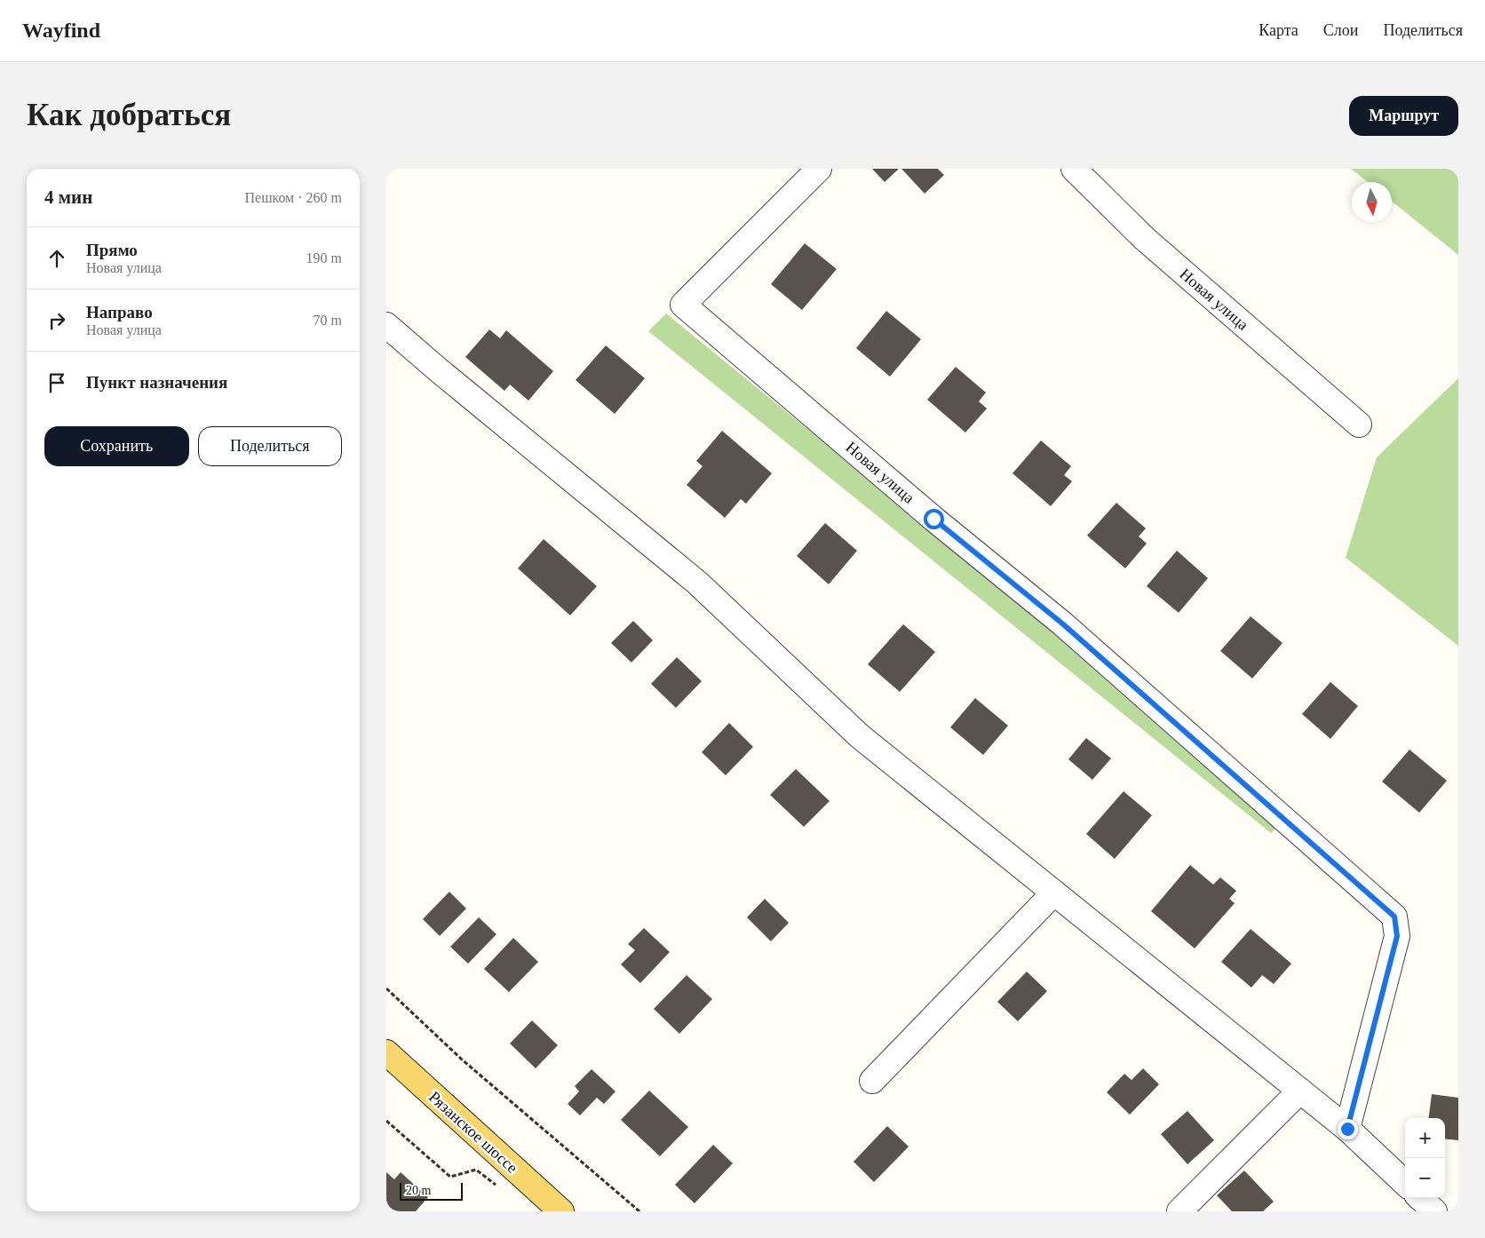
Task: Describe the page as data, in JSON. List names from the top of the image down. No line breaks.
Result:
{"streets":{"main road":["Рязанское шоссе"],"street":["Новая улица"]},"scale_bar":"20 m","north":"bottom","page":{"header":"Wayfind","nav":["Карта","Слои","Поделиться"],"buttons":["Маршрут",["Сохранить","Поделиться"]],"title":"Как добраться","heading":["4 мин","Пешком · 260 m"],"list":[["Прямо","Новая улица","190 m"],["Направо","Новая улица","70 m"],"Пункт назначения"],"map_buttons":["+","−"],"scale":"20 m"}}
